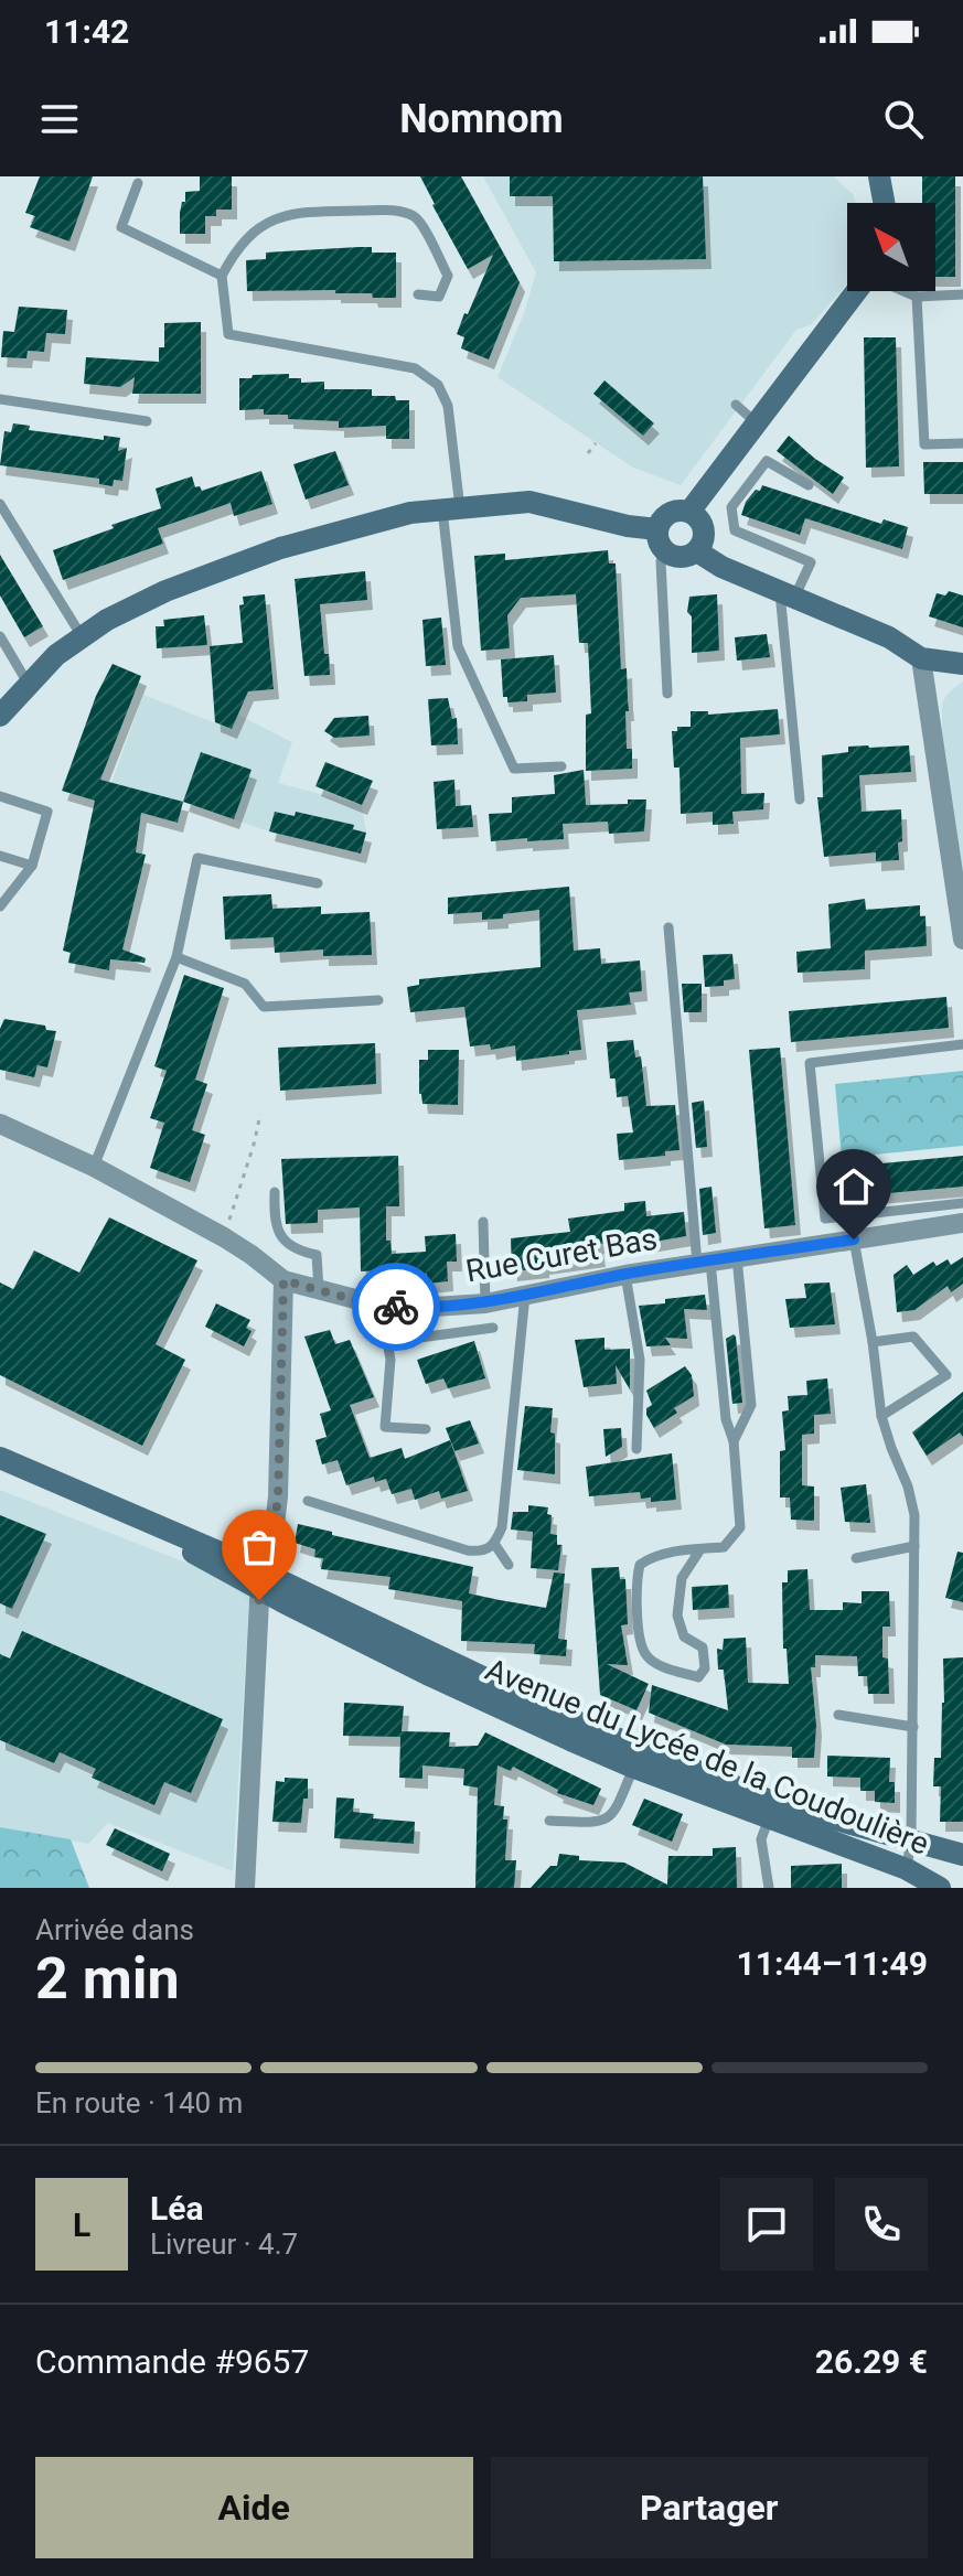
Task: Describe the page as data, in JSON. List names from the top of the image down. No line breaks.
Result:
{"streets":{"street":["Rue Curet Bas","Avenue du Lycée de la Coudoulière"]},"north":"top left","page":{"status":"11:42","header":"Nomnom","heading":["2 min","Arrivée dans","11:44–11:49"],"panel":["Léa","Livreur · 4.7","Commande #9657","26.29 €"],"bar":"En route · 140 m","round":"L","buttons":["Aide","Partager"]}}
